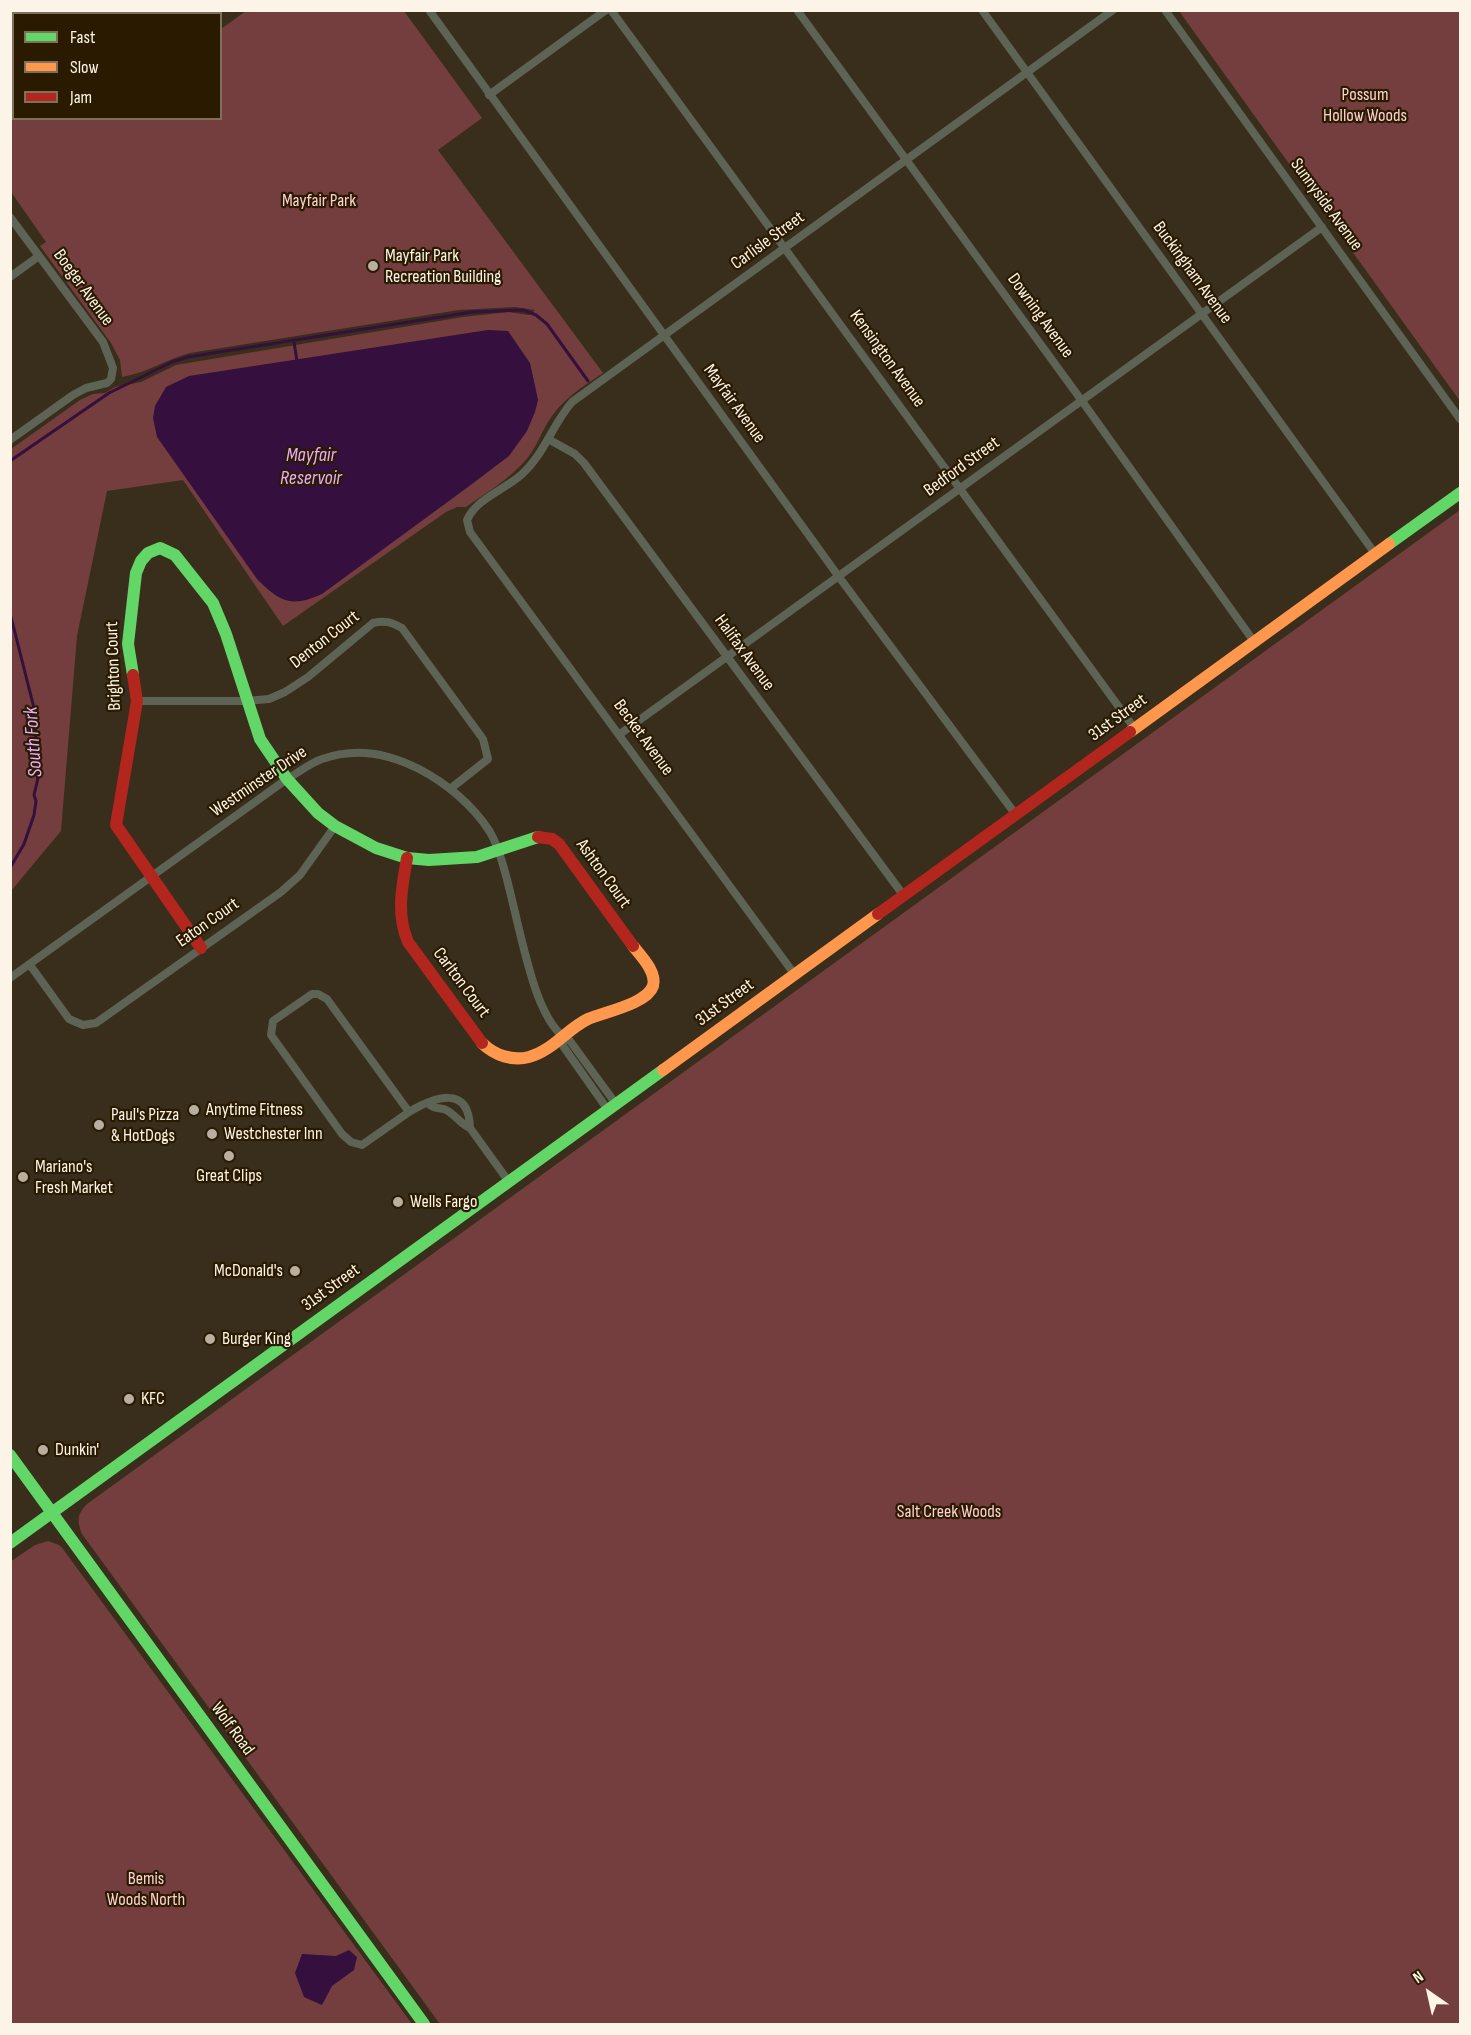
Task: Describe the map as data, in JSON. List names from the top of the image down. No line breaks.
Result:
{"streets":{"main road":["Brighton Court","31st Street","Ashton Court","Carlton Court","Wolf Road"],"street":["Sunnyside Avenue","Carlisle Street","Buckingham Avenue","Boeger Avenue","Downing Avenue","Kensington Avenue","Mayfair Avenue","Bedford Street","Denton Court","Halifax Avenue","Becket Avenue","Westminster Drive","Eaton Court"]},"crossings":[["Sunnyside Avenue","Bedford Street"],["Carlisle Street","Buckingham Avenue"],["Carlisle Street","Downing Avenue"],["Carlisle Street","Kensington Avenue"],["Carlisle Street","Mayfair Avenue"],["Carlisle Street","Halifax Avenue"],["Carlisle Street","Becket Avenue"],["Buckingham Avenue","Bedford Street"],["Buckingham Avenue","31st Street"],["Downing Avenue","Bedford Street"],["Downing Avenue","31st Street"],["Kensington Avenue","Bedford Street"],["Kensington Avenue","31st Street"],["Mayfair Avenue","Bedford Street"],["Mayfair Avenue","31st Street"],["Bedford Street","Halifax Avenue"],["Bedford Street","Becket Avenue"],["Denton Court","Brighton Court"],["Denton Court","Westminster Drive"],["Denton Court","Ashton Court"],["Halifax Avenue","31st Street"],["Brighton Court","Westminster Drive"],["Brighton Court","Ashton Court"],["Brighton Court","Eaton Court"],["31st Street","Becket Avenue"],["31st Street","Westminster Drive"],["31st Street","Wolf Road"],["Westminster Drive","Ashton Court"],["Westminster Drive","Eaton Court"],["Westminster Drive","Carlton Court"],["Ashton Court","Eaton Court"],["Ashton Court","Carlton Court"]],"water":["Mayfair Reservoir","South Fork"],"parks":["Possum Hollow Woods","Mayfair Park","Salt Creek Woods","Bemis Woods North"],"places":["Mayfair Park Recreation Building","Anytime Fitness","Paul's Pizza & HotDogs","Westchester Inn","Great Clips","Mariano's Fresh Market","Wells Fargo","McDonald's","Burger King","KFC","Dunkin'"],"legend":["Fast","Slow","Jam"],"north":"top left"}
